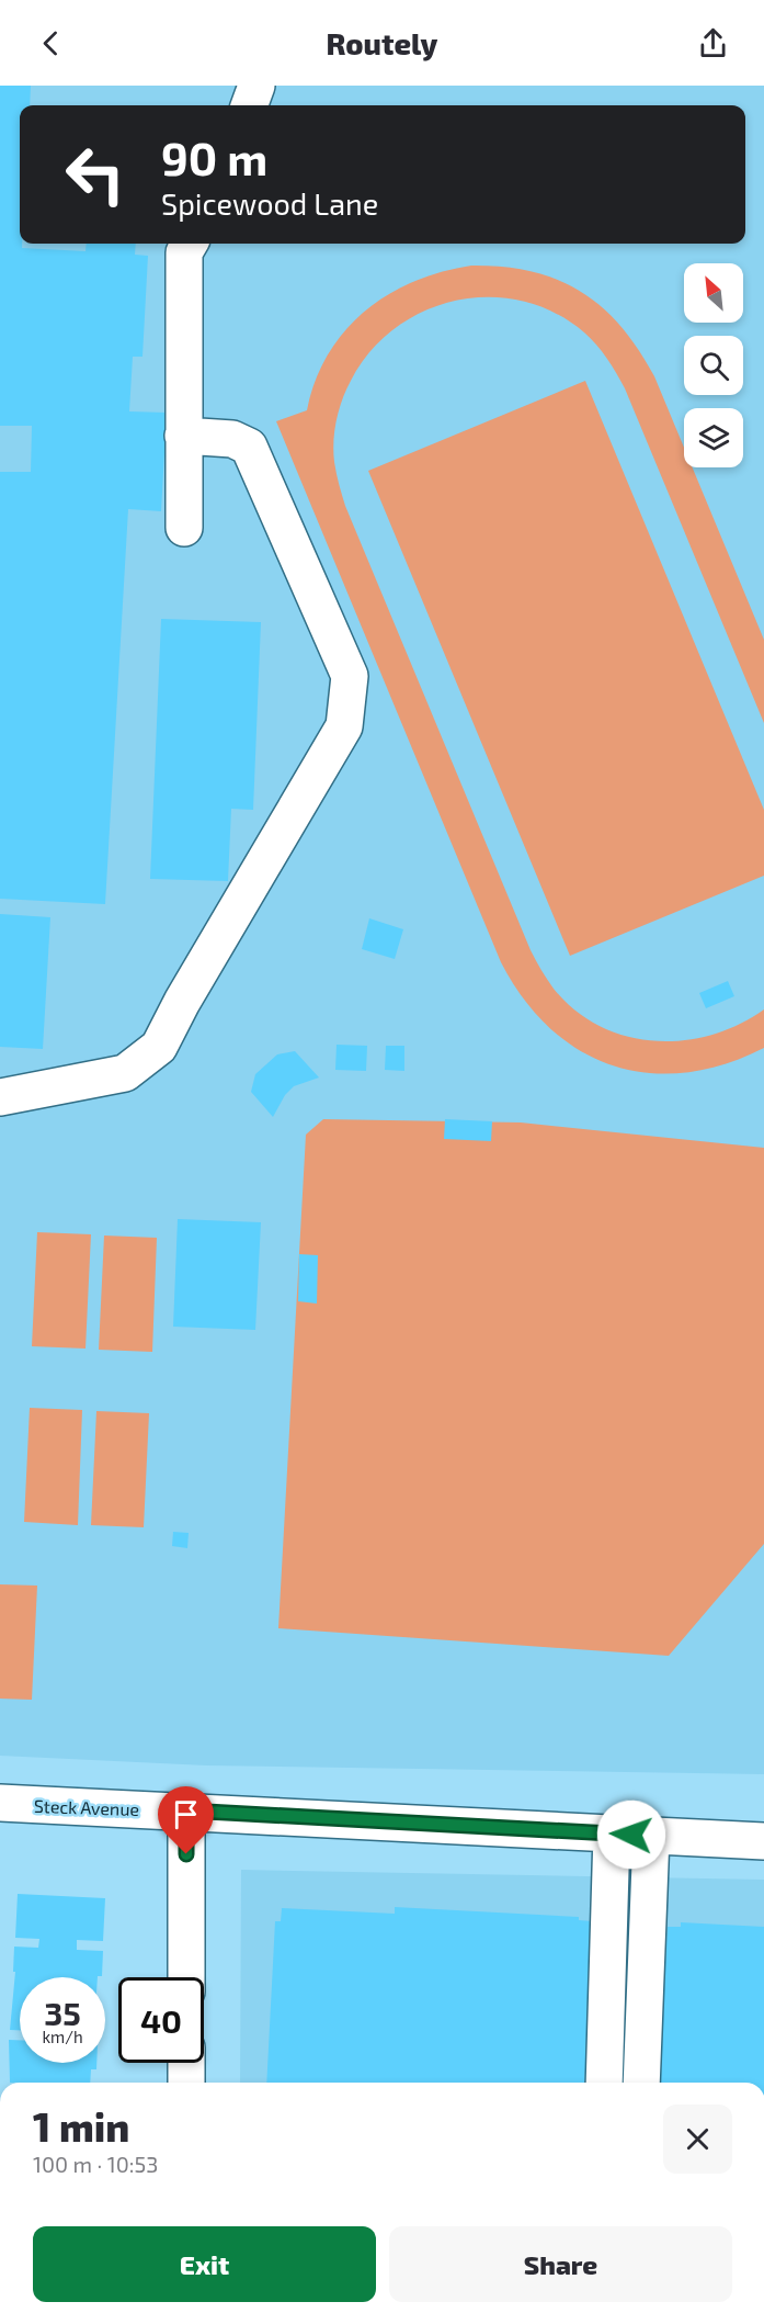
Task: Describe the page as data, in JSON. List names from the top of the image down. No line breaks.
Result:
{"streets":{"street":["Steck Avenue"]},"north":"top left","page":{"header":"Routely","turn":["90 m","Spicewood Lane"],"speed":"35 km/h","limit":"40","heading":["1 min","100 m · 10:53"],"buttons":["Exit","Share"]}}
